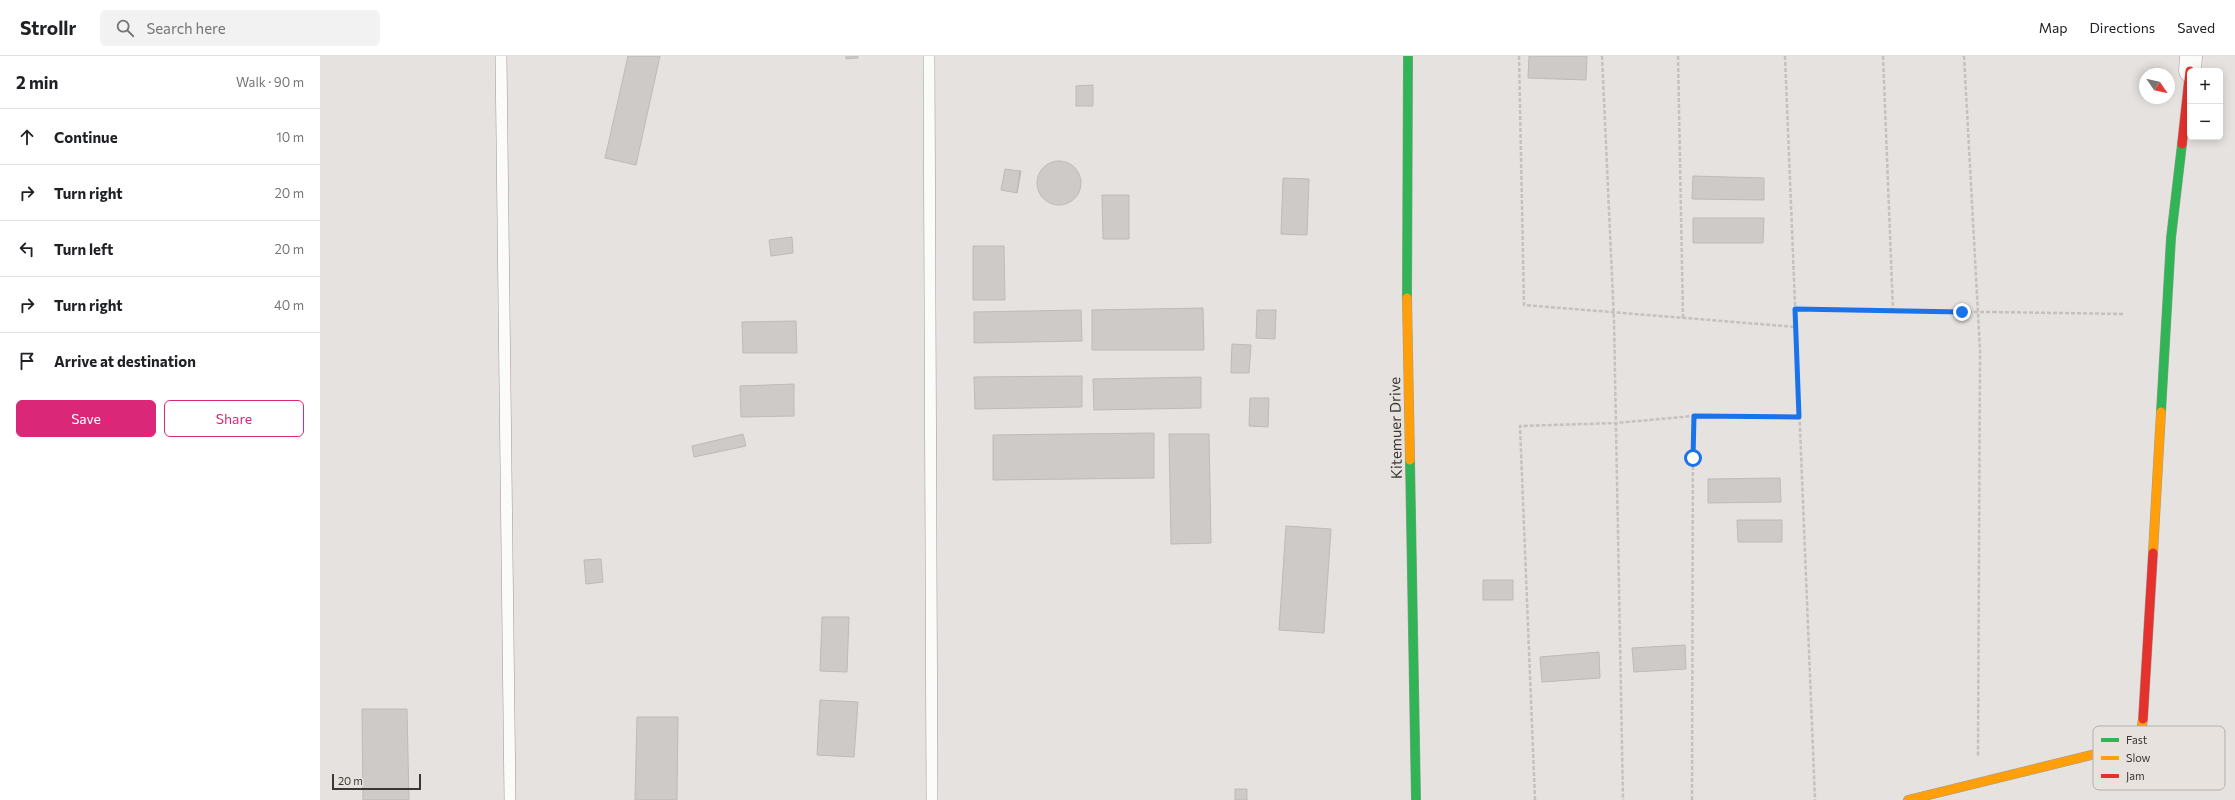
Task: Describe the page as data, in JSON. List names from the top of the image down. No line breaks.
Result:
{"streets":{"street":["Kitemuer Drive"]},"legend":["Fast","Slow","Jam"],"scale_bar":"20 m","north":"bottom right","page":{"header":"Strollr","search":"Search here","nav":["Map","Directions","Saved"],"heading":["2 min","Walk · 90 m"],"map_buttons":["+","−"],"list":[["Continue","10 m"],["Turn right","20 m"],["Turn left","20 m"],["Turn right","40 m"],"Arrive at destination"],"buttons":["Save","Share"],"scale":"20 m"}}
